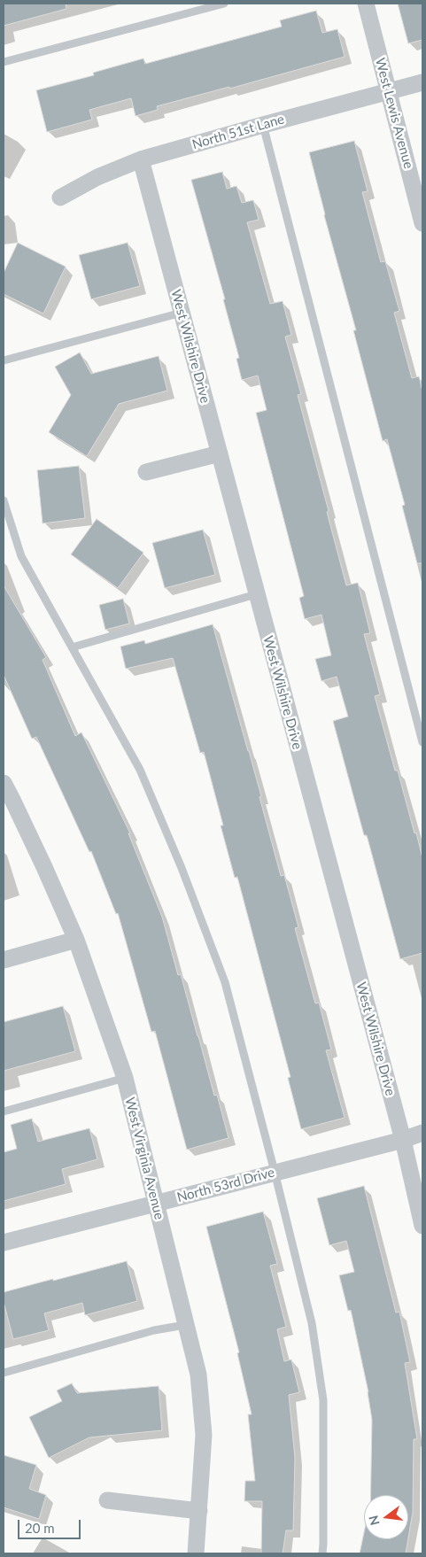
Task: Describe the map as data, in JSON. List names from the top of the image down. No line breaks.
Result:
{"streets":{"street":["West Lewis Avenue","North 51st Lane","West Wilshire Drive","West Virginia Avenue","North 53rd Drive"]},"crossings":[["West Lewis Avenue","North 51st Lane"],["North 51st Lane","West Wilshire Drive"],["West Wilshire Drive","North 53rd Drive"],["West Virginia Avenue","North 53rd Drive"]],"scale_bar":"20 m","north":"left"}
